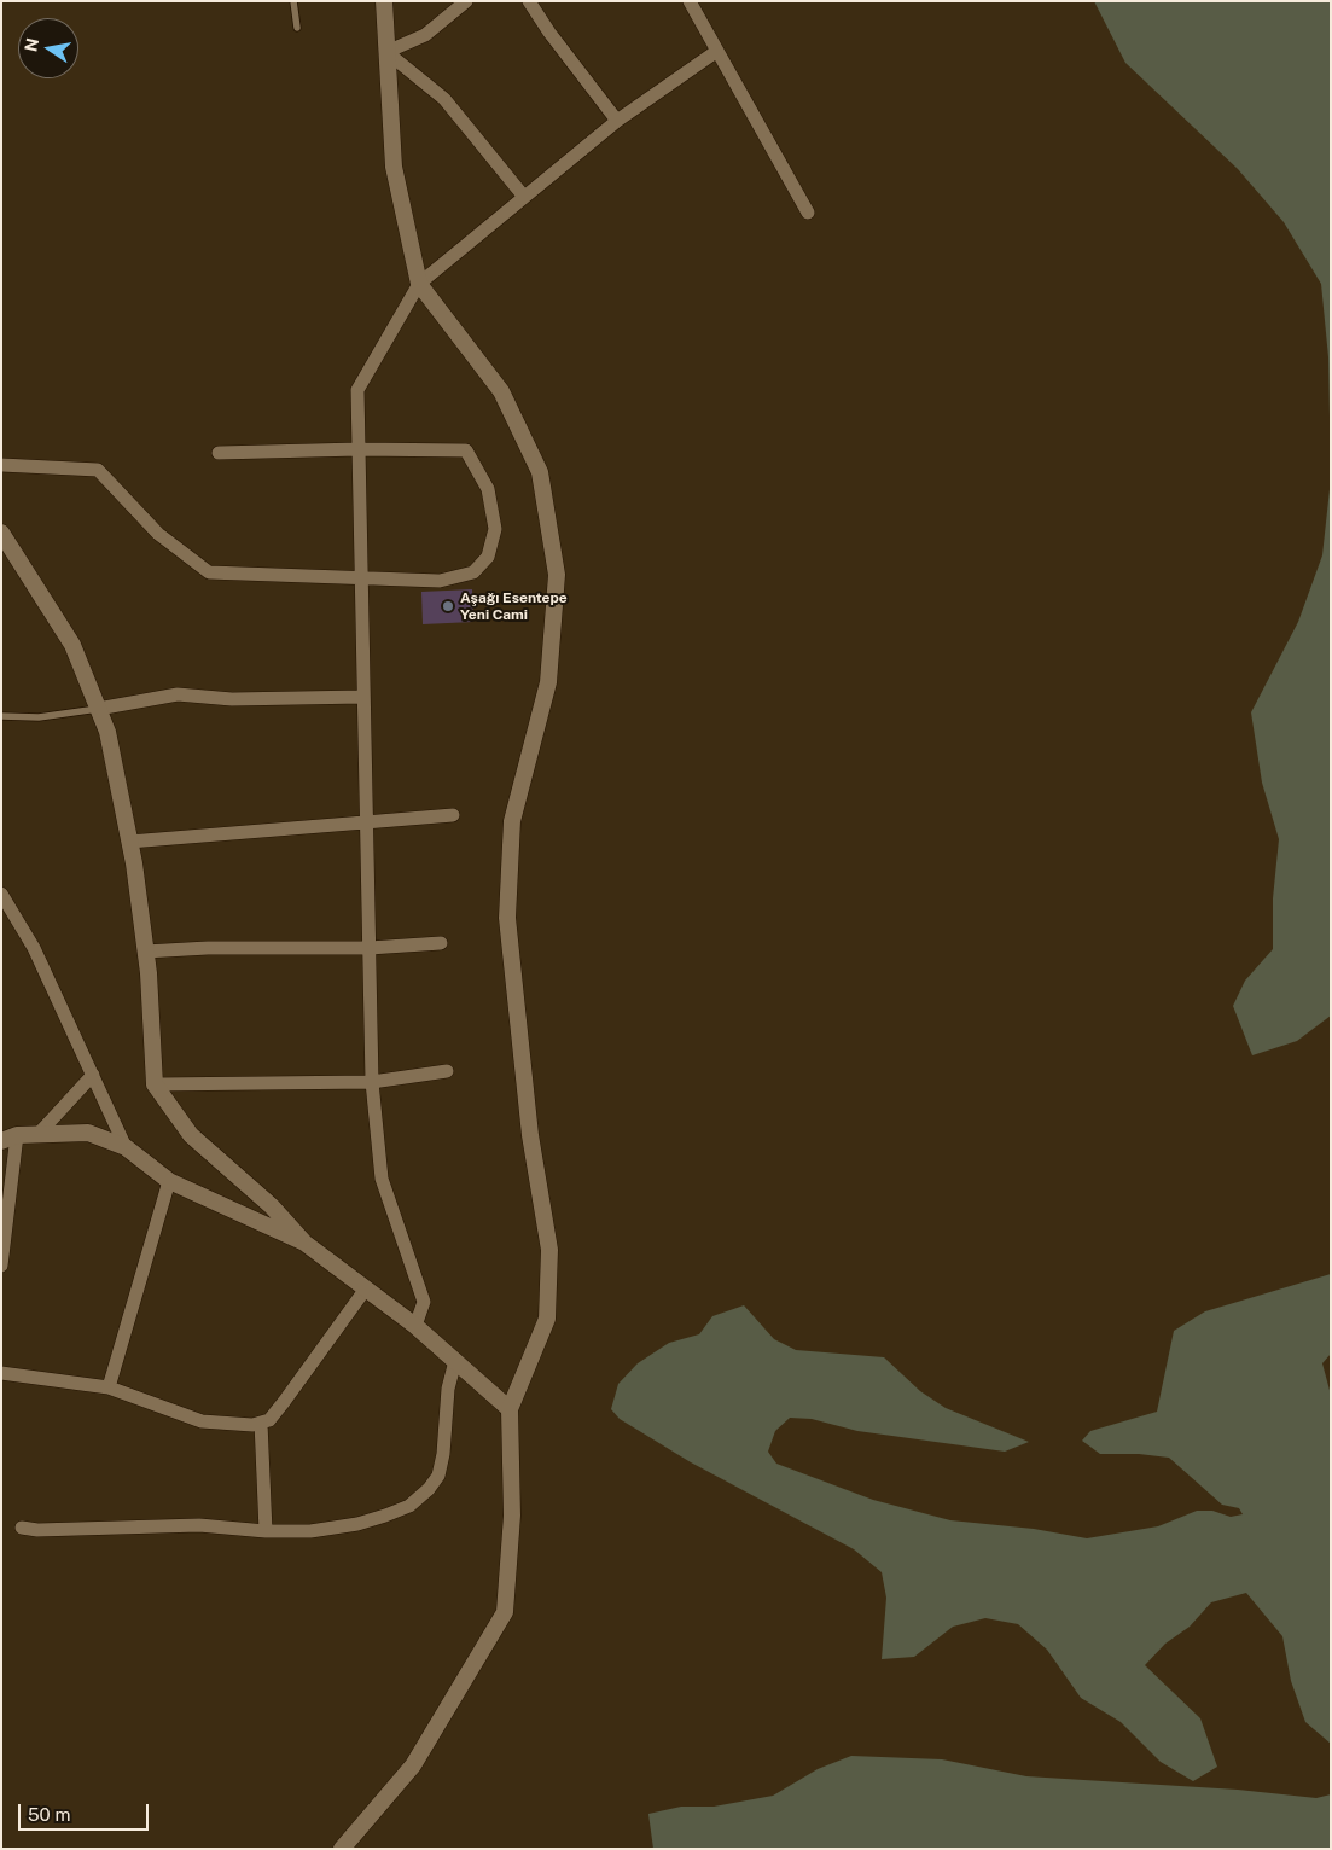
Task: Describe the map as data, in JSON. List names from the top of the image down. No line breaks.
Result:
{"places":["Aşağı Esentepe Yeni Cami"],"scale_bar":"50 m","north":"left"}
